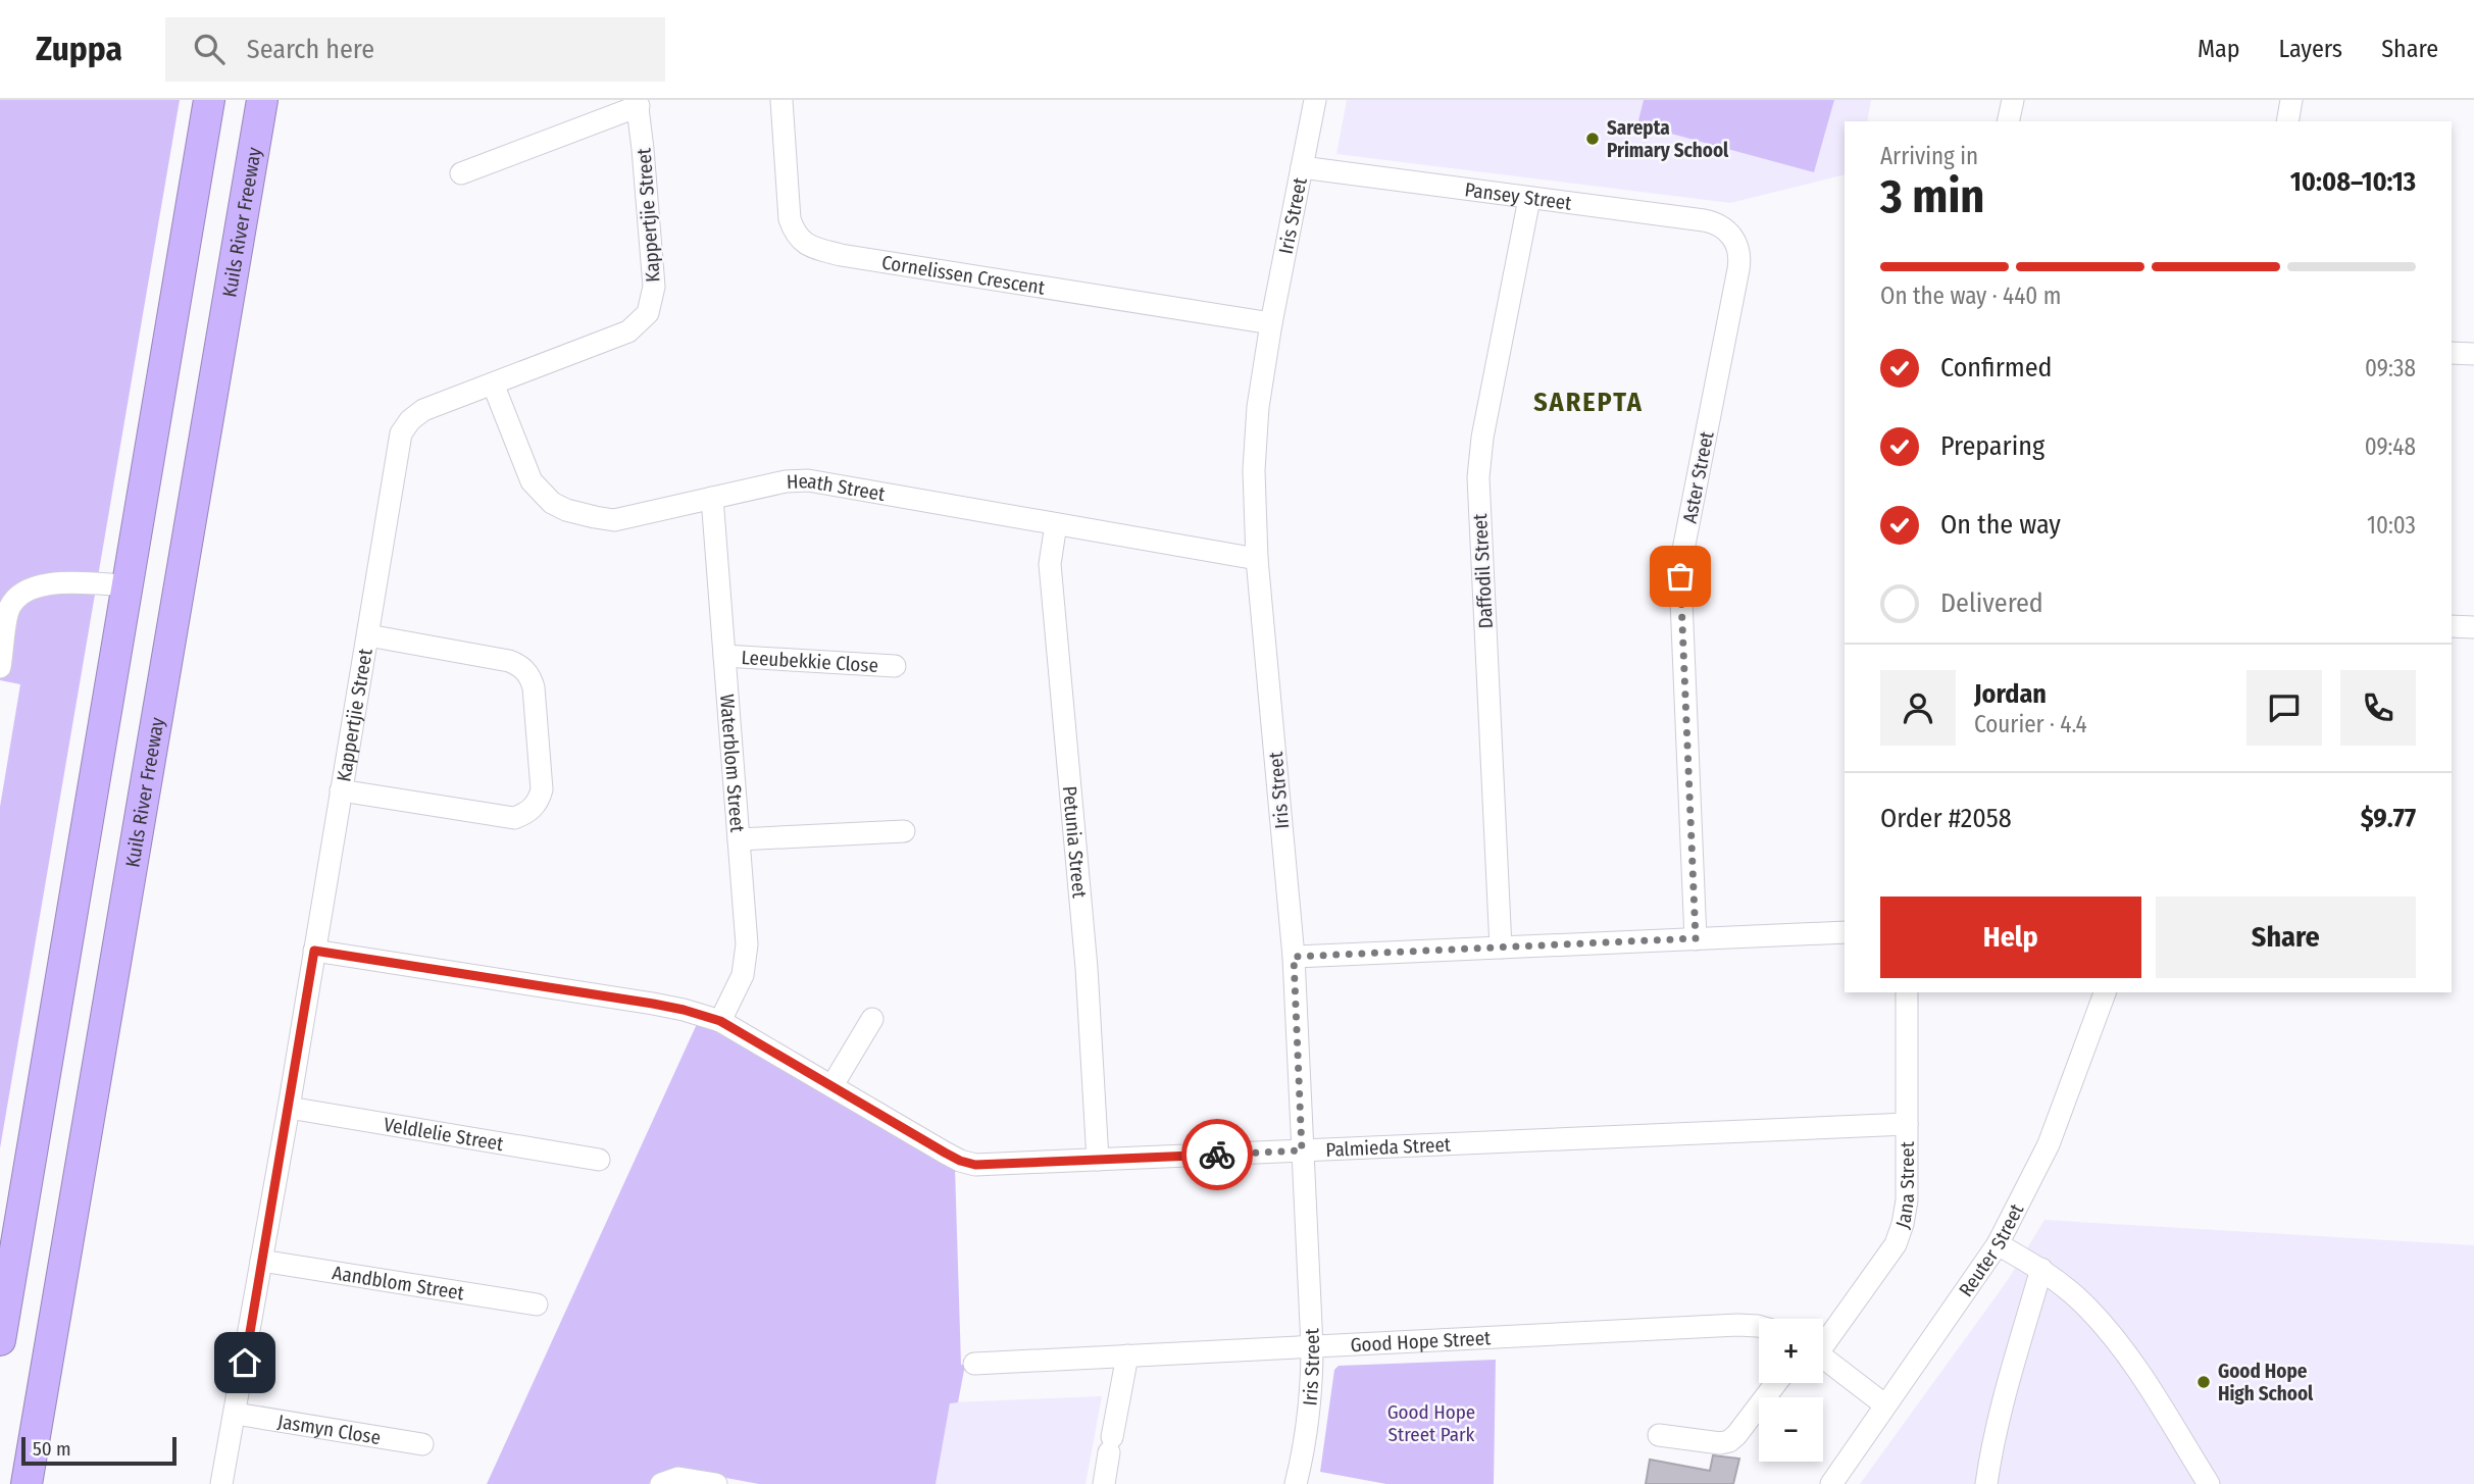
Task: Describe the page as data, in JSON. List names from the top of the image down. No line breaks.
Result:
{"streets":{"highway":["Kuils River Freeway"],"street":["Pansey Street","Kappertjie Street","Iris Street","Cornelissen Crescent","Aster Street","Heath Street","Daffodil Street","Leeubekkie Close","Waterblom Street","Petunia Street","Veldlelie Street","Palmieda Street","Jana Street","Reuter Street","Aandblom Street","Good Hope Street","Jasmyn Close"]},"crossings":[["Pansey Street","Iris Street"],["Pansey Street","Aster Street"],["Pansey Street","Daffodil Street"],["Kappertjie Street","Heath Street"],["Kappertjie Street","Veldlelie Street"],["Kappertjie Street","Palmieda Street"],["Kappertjie Street","Aandblom Street"],["Kappertjie Street","Jasmyn Close"],["Iris Street","Cornelissen Crescent"],["Iris Street","Heath Street"],["Iris Street","Palmieda Street"],["Iris Street","Good Hope Street"],["Heath Street","Waterblom Street"],["Heath Street","Petunia Street"],["Leeubekkie Close","Waterblom Street"],["Waterblom Street","Palmieda Street"],["Petunia Street","Palmieda Street"],["Palmieda Street","Jana Street"]],"districts":["SAREPTA"],"parks":["Good Hope Street Park"],"places":["Sarepta Primary School","Good Hope High School"],"scale_bar":"50 m","page":{"header":"Zuppa","search":"Search here","nav":["Map","Layers","Share"],"heading":["3 min","Arriving in","10:08–10:13"],"panel":["Jordan","Courier · 4.4","Order #2058","$9.77"],"bar":"On the way · 440 m","list":[["Confirmed","09:38"],["Preparing","09:48"],["On the way","10:03"],"Delivered"],"buttons":["Help","Share"],"map_buttons":["+","−"],"scale":"50 m"}}
